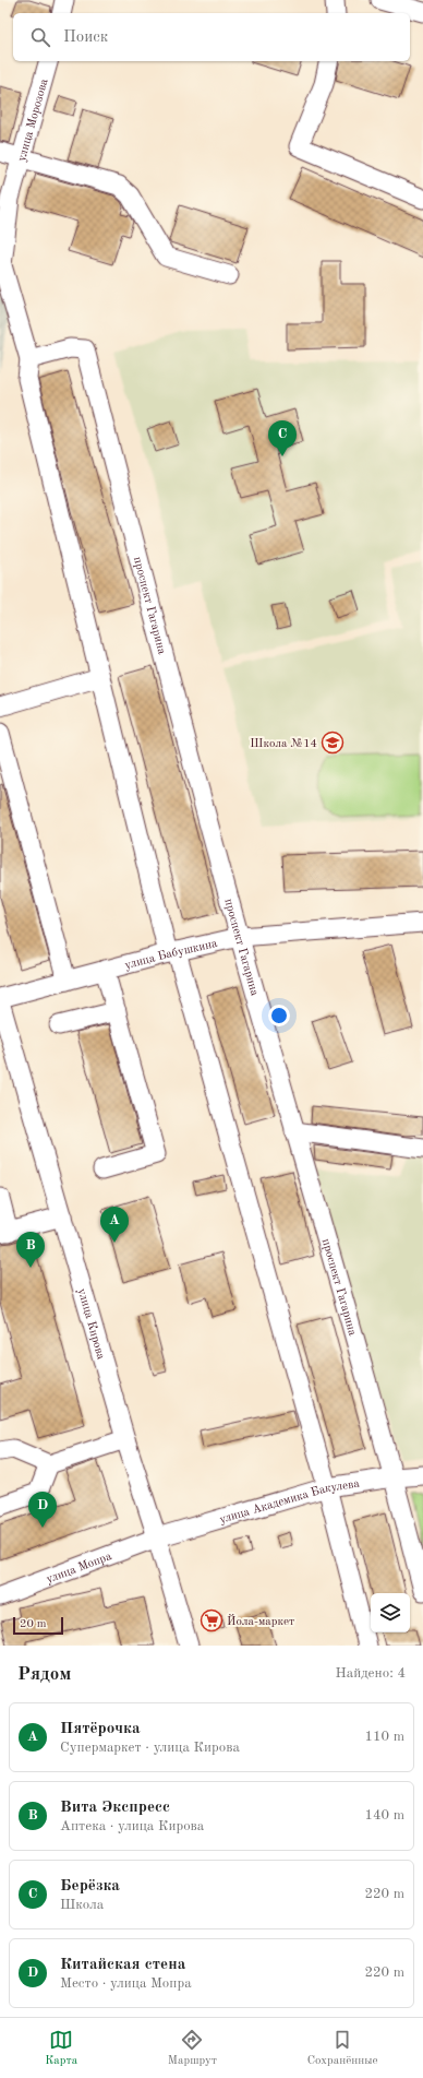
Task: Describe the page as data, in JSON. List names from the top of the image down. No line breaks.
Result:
{"streets":{"street":["улица Морозова","проспект Гагарина","улица Бабушкина","улица Кирова","улица Академика Бакулева","улица Мопра"]},"crossings":[["улица Морозова","проспект Гагарина"],["проспект Гагарина","улица Бабушкина"],["проспект Гагарина","улица Академика Бакулева"],["улица Кирова","улица Академика Бакулева"],["улица Кирова","улица Мопра"],["улица Академика Бакулева","улица Мопра"]],"places":{"school or university":["Школа №14"],"supermarket":["Йола-маркет"]},"scale_bar":"20 m","page":{"search":"Поиск","pins":["C","A","B","D"],"scale":"20 m","heading":["Рядом","Найдено: 4"],"list":[{"mark":"A","name":"Пятёрочка","note":"Супермаркет · улица Кирова","value":"110 m"},{"mark":"B","name":"Вита Экспресс","note":"Аптека · улица Кирова","value":"140 m"},{"mark":"C","name":"Берёзка","note":"Школа","value":"220 m"},{"mark":"D","name":"Китайская стена","note":"Место · улица Мопра","value":"220 m"}],"nav":["Карта","Маршрут","Сохранённые"]}}
